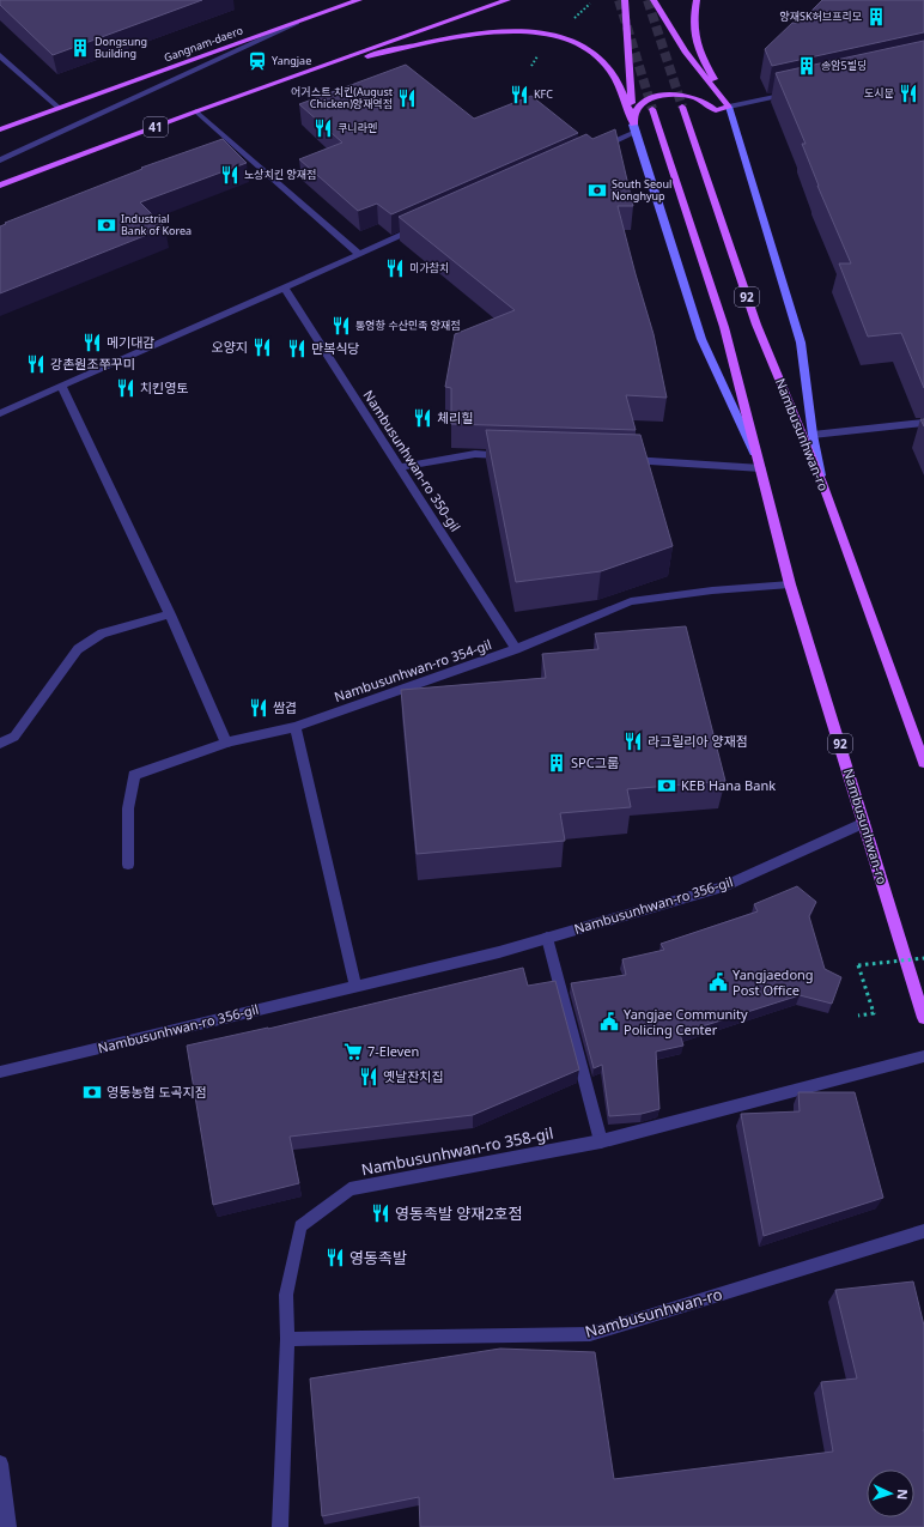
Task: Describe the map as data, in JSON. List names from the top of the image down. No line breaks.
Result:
{"streets":{"main road":["Gangnam-daero","41","92","Nambusunhwan-ro"],"street":["Nambusunhwan-ro 350-gil","Nambusunhwan-ro 354-gil","Nambusunhwan-ro 356-gil","Nambusunhwan-ro 358-gil"]},"crossings":[["Nambusunhwan-ro","Nambusunhwan-ro 354-gil"],["Nambusunhwan-ro","Nambusunhwan-ro 356-gil"],["Nambusunhwan-ro","Nambusunhwan-ro 358-gil"],["Nambusunhwan-ro 350-gil","Nambusunhwan-ro 354-gil"]],"places":{"building":["양재SK허브프리모","Dongsung Building","송암5빌딩","SPC그룹"],"station":["Yangjae"],"restaurant":["도시문","KFC","어거스트 치킨(August Chicken)양재역점","쿠니라멘","노상치킨 양재점","미가참치","통영항 수산민족 양재점","메기대감","오양지","만복식당","강촌원조쭈꾸미","치킨영토","체리힐","쌈겹","라그릴리아 양재점","옛날잔치집","영동족발 양재2호점","영동족발"],"bank":["South Seoul Nonghyup","Industrial Bank of Korea","KEB Hana Bank","영동농협 도곡지점"],"public building":["Yangjaedong Post Office","Yangjae Community Policing Center"],"supermarket":["7-Eleven"]},"north":"right"}
